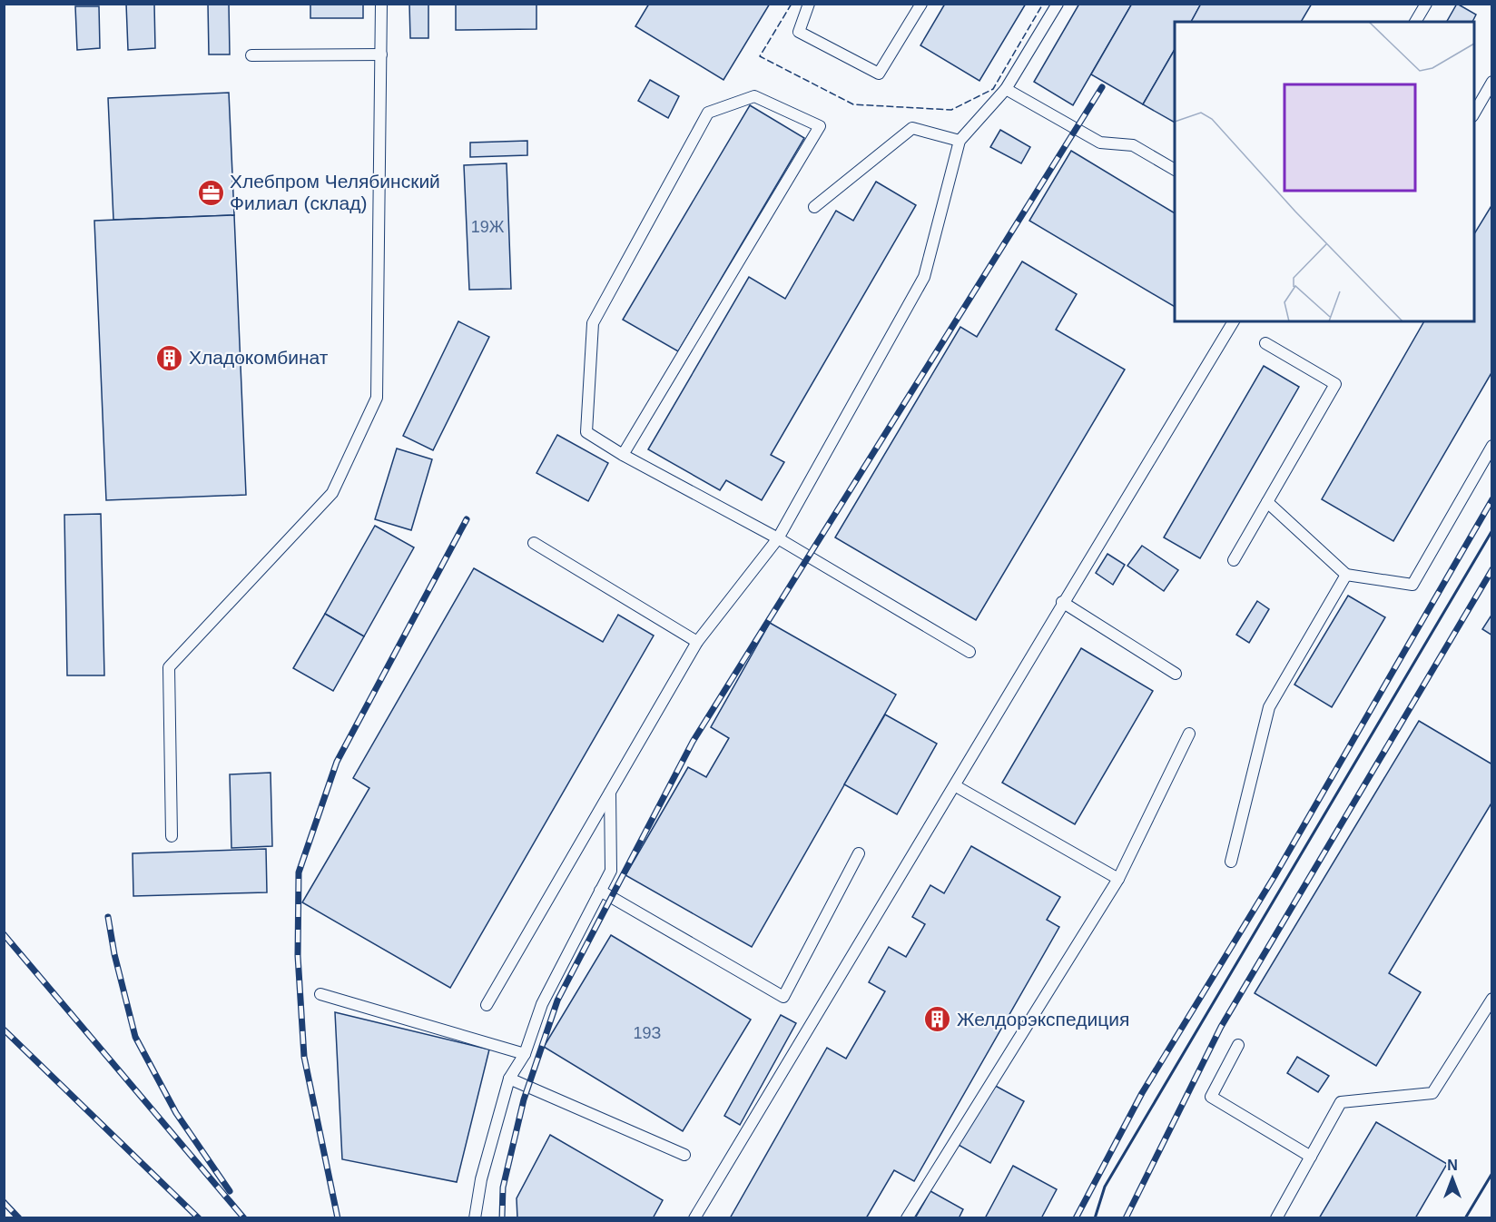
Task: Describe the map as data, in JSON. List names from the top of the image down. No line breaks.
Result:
{"places":{"office":["Хлебпром Челябинский Филиал (склад)"],"building":["Хладокомбинат","Желдорэкспедиция"]},"house_numbers":["19Ж","19З"],"north":"top"}
